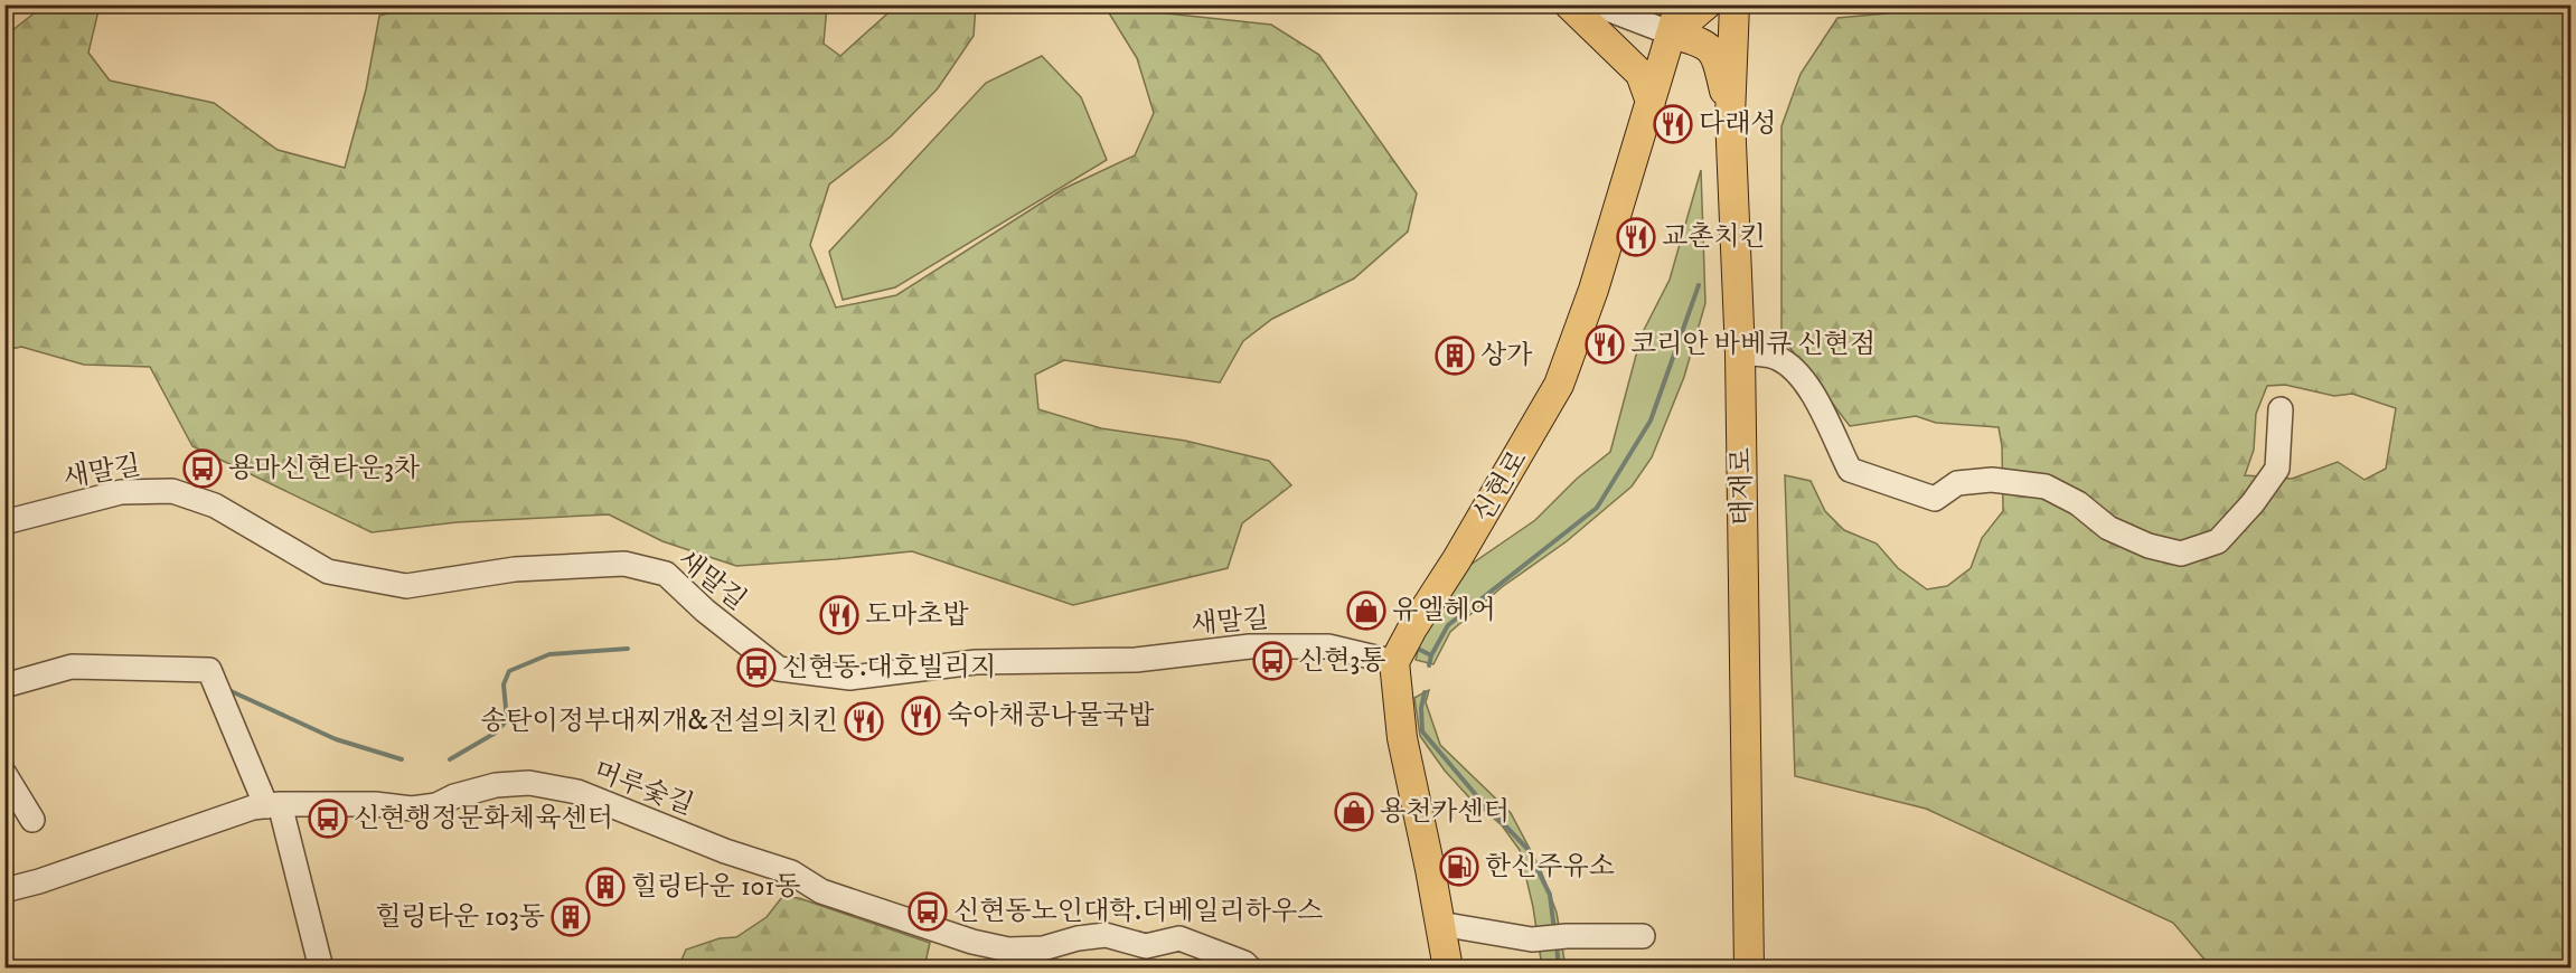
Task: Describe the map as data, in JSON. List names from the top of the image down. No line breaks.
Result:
{"streets":{"main road":["신현로","태재로"],"street":["새말길","머루숯길"]},"crossings":[["새말길","신현로"]],"places":{"restaurant":["다래성","교촌치킨","코리안 바베큐 신현점","도마초밥","숙아채콩나물국밥","송탄이정부대찌개&전설의치킨"],"building":["상가","힐링타운 101동","힐링타운 103동"],"bus stop":["용마신현타운3차","신현3통","신현동.대호빌리지","신현행정문화체육센터","신현동노인대학.더베일리하우스"],"shop":["유엘헤어","용천카센터"],"fuel station":["한신주유소"]}}
